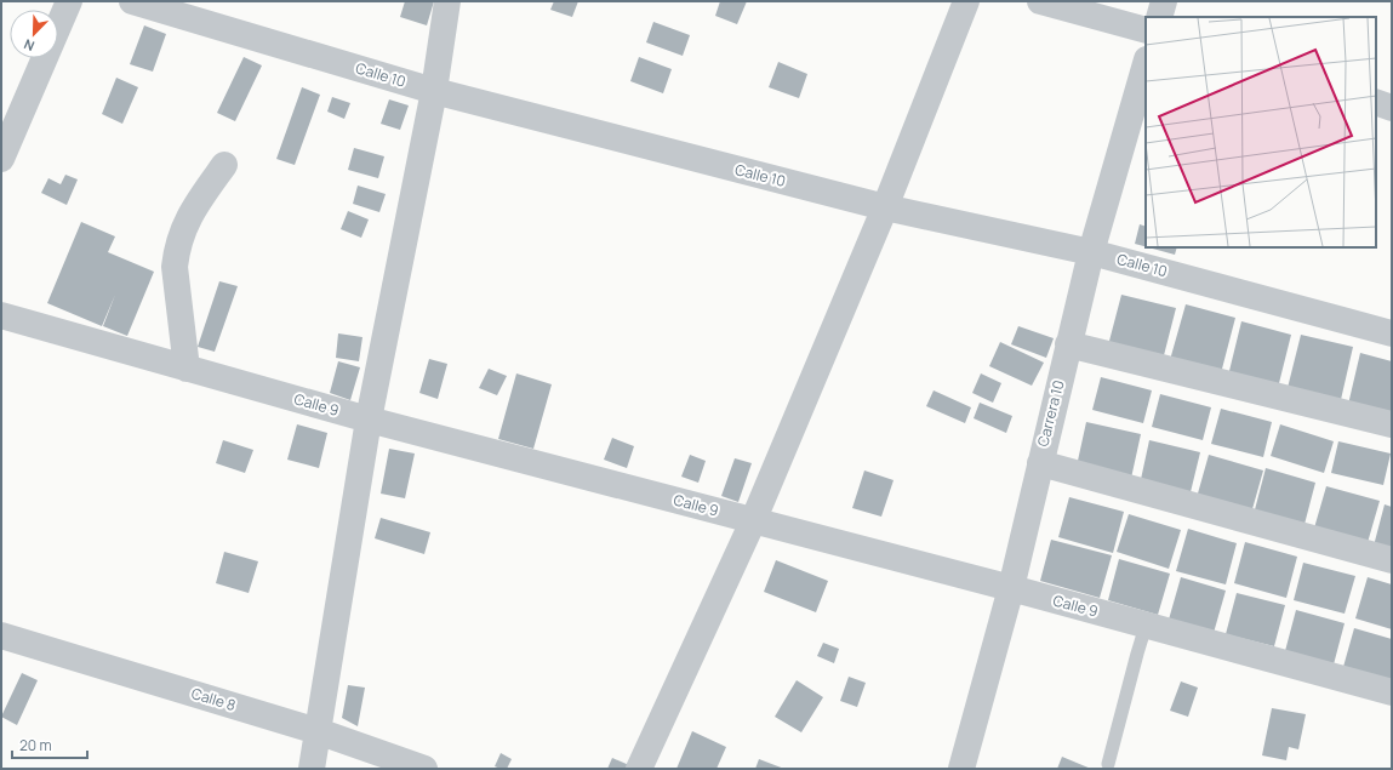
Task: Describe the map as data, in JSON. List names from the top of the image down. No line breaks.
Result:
{"streets":{"street":["Calle 10","Calle 9","Carrera 10","Calle 8"]},"crossings":[["Calle 10","Carrera 10"],["Calle 9","Carrera 10"]],"scale_bar":"20 m","north":"bottom left"}
